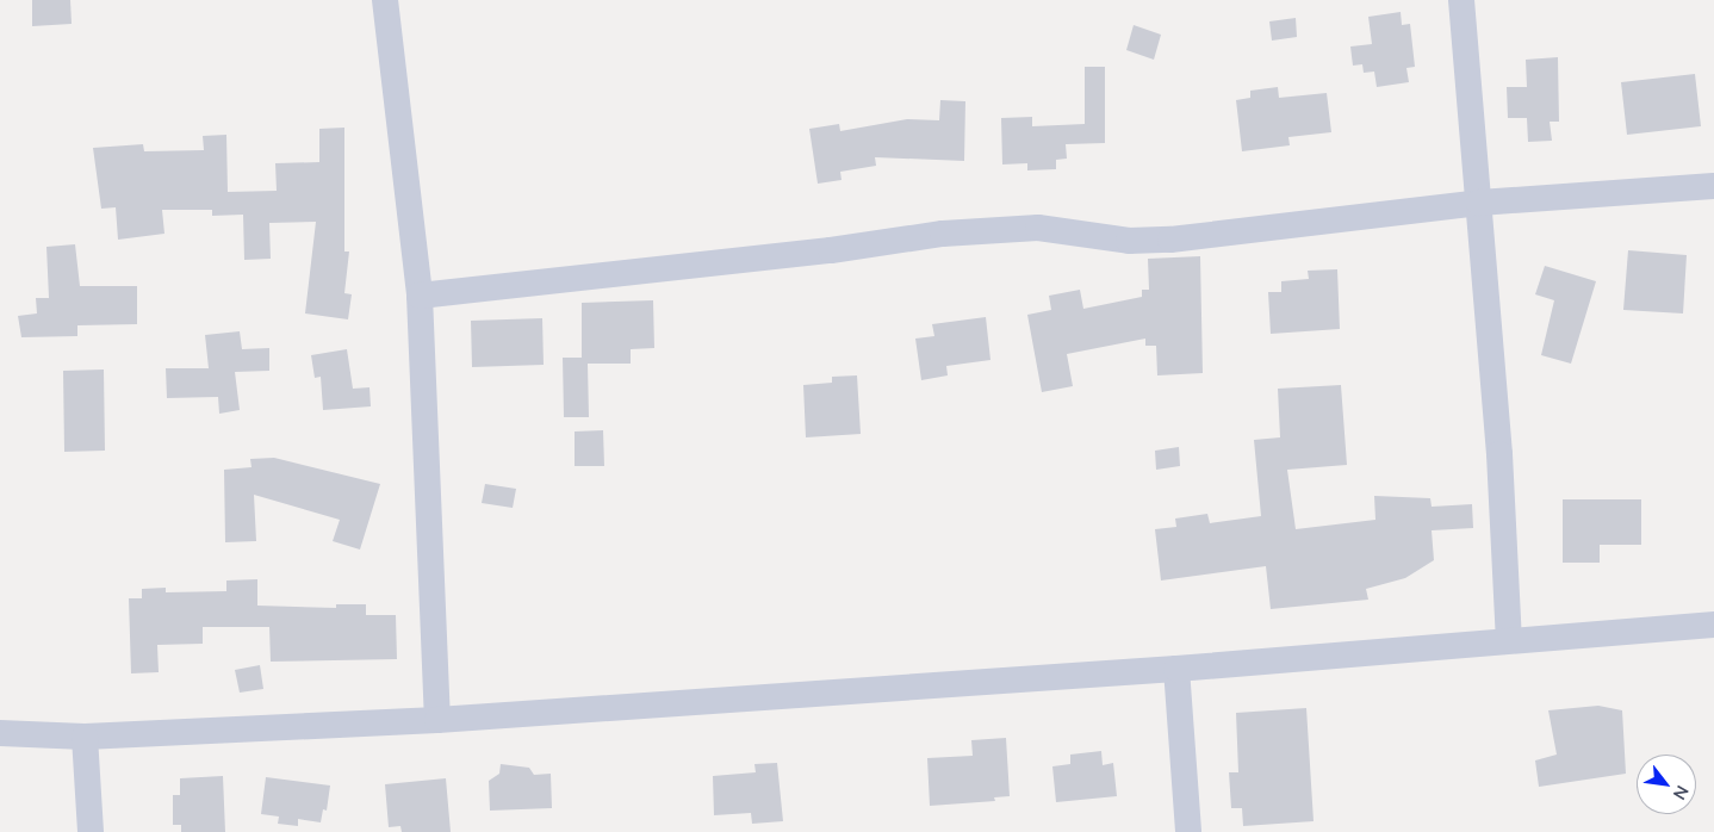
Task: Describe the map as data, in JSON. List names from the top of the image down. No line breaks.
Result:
{"north":"bottom right"}
